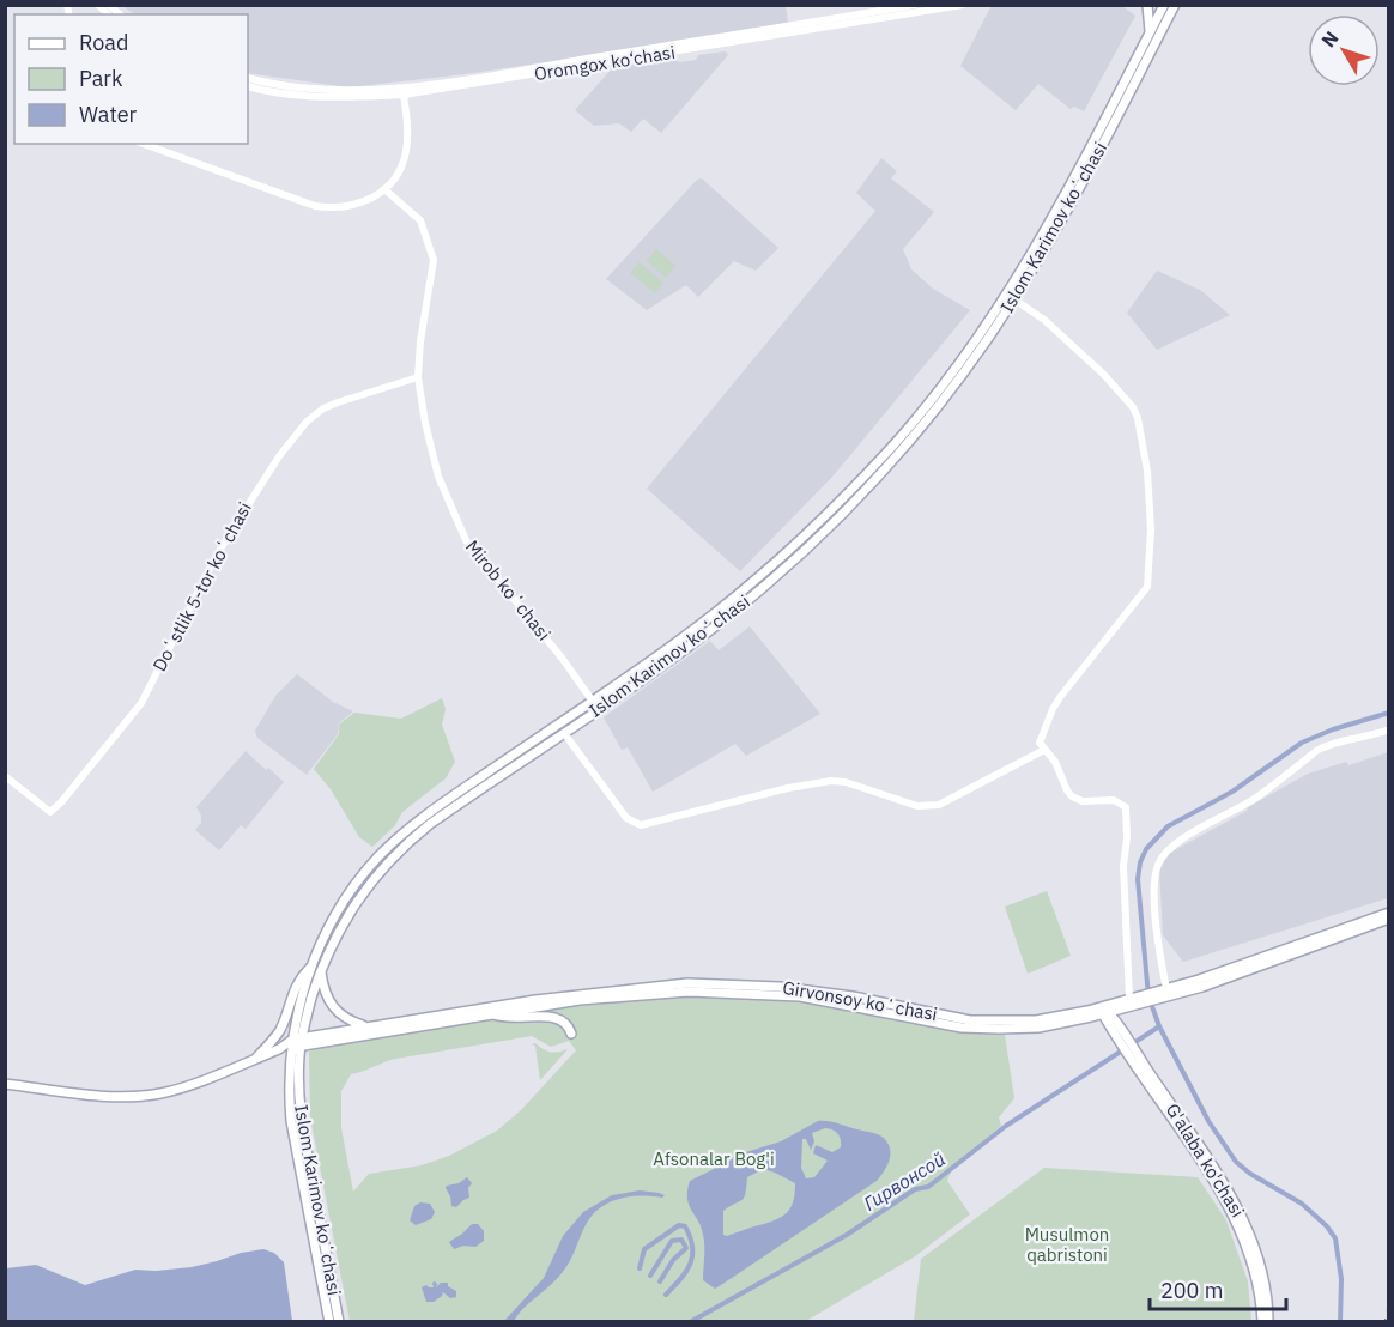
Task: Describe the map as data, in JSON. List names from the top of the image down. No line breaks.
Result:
{"streets":{"main road":["Islom Karimov koʻchasi","Girvonsoy koʻchasi","G'alaba ko'chasi"],"street":["Oromgox ko‘chasi","Doʻstlik 5-tor koʻchasi","Mirob koʻchasi"]},"crossings":[["Islom Karimov koʻchasi","Mirob koʻchasi"],["Islom Karimov koʻchasi","Girvonsoy koʻchasi"],["Doʻstlik 5-tor koʻchasi","Mirob koʻchasi"]],"water":["Гирвонсой"],"parks":["Afsonalar Bog'i","Musulmon qabristoni"],"legend":["Road","Park","Water"],"scale_bar":"200 m","north":"top left"}
